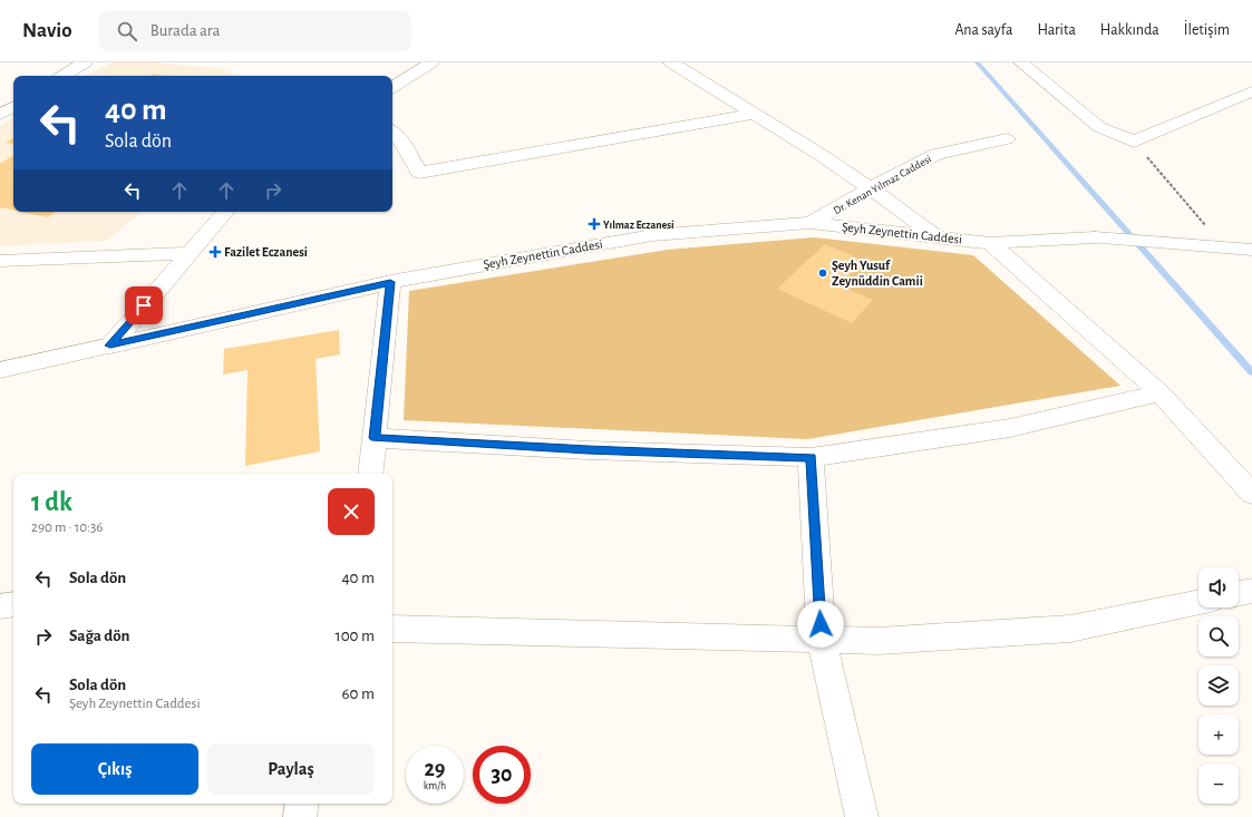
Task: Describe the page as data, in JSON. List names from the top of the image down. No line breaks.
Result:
{"streets":{"street":["Dr. Kenan Yılmaz Caddesi","Şeyh Zeynettin Caddesi"]},"crossings":[["Dr. Kenan Yılmaz Caddesi","Şeyh Zeynettin Caddesi"]],"places":{"health":["Yılmaz Eczanesi","Fazilet Eczanesi"],"other":["Şeyh Yusuf Zeynüddin Camii"]},"page":{"header":"Navio","search":"Burada ara","nav":["Ana sayfa","Harita","Hakkında","İletişim"],"turn":["40 m","Sola dön"],"heading":["1 dk","290 m · 10:36"],"list":[{"name":"Sola dön","value":"40 m"},{"name":"Sağa dön","value":"100 m"},{"name":"Sola dön","note":"Şeyh Zeynettin Caddesi","value":"60 m"}],"map_buttons":["+","−"],"buttons":["Çıkış","Paylaş"],"speed":"29 km/h","limit":"30"}}
